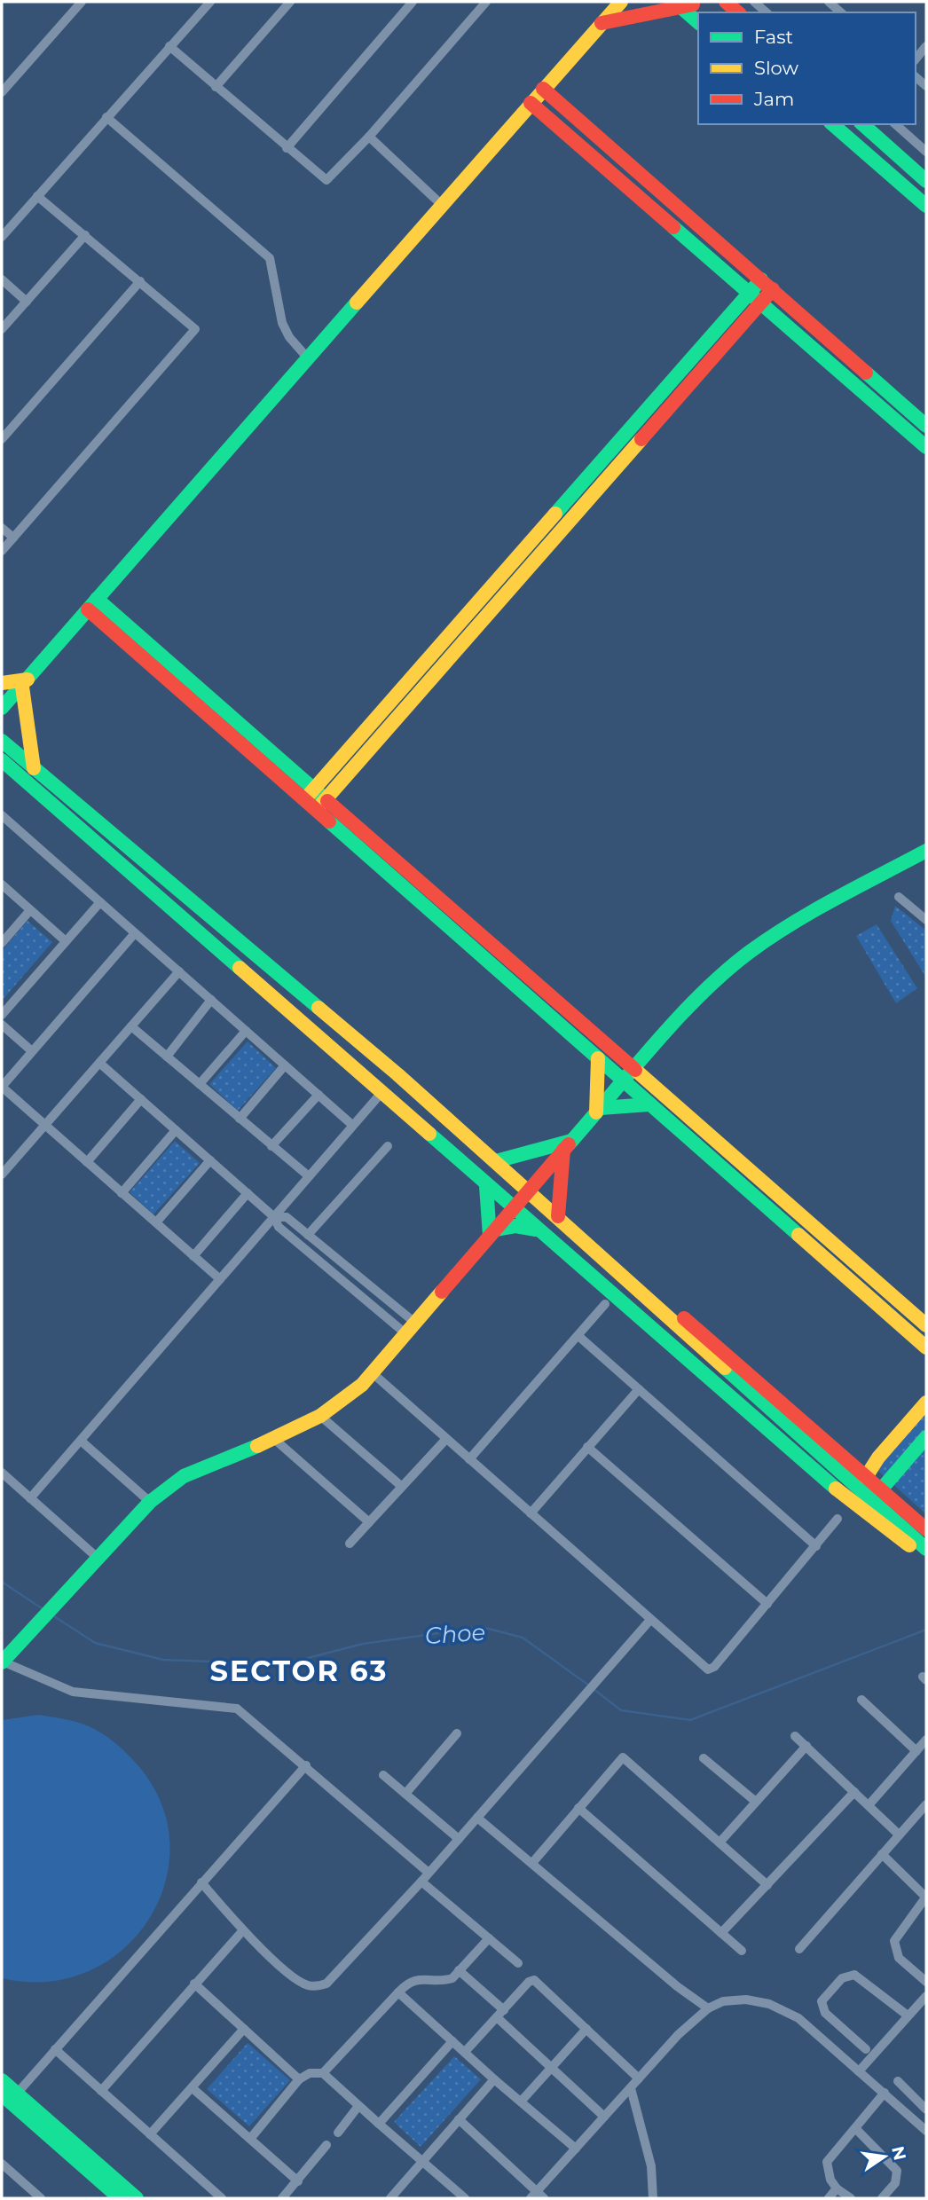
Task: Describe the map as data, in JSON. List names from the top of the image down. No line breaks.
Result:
{"districts":["SECTOR 63"],"water":["Choe"],"legend":["Fast","Slow","Jam"],"north":"right"}
